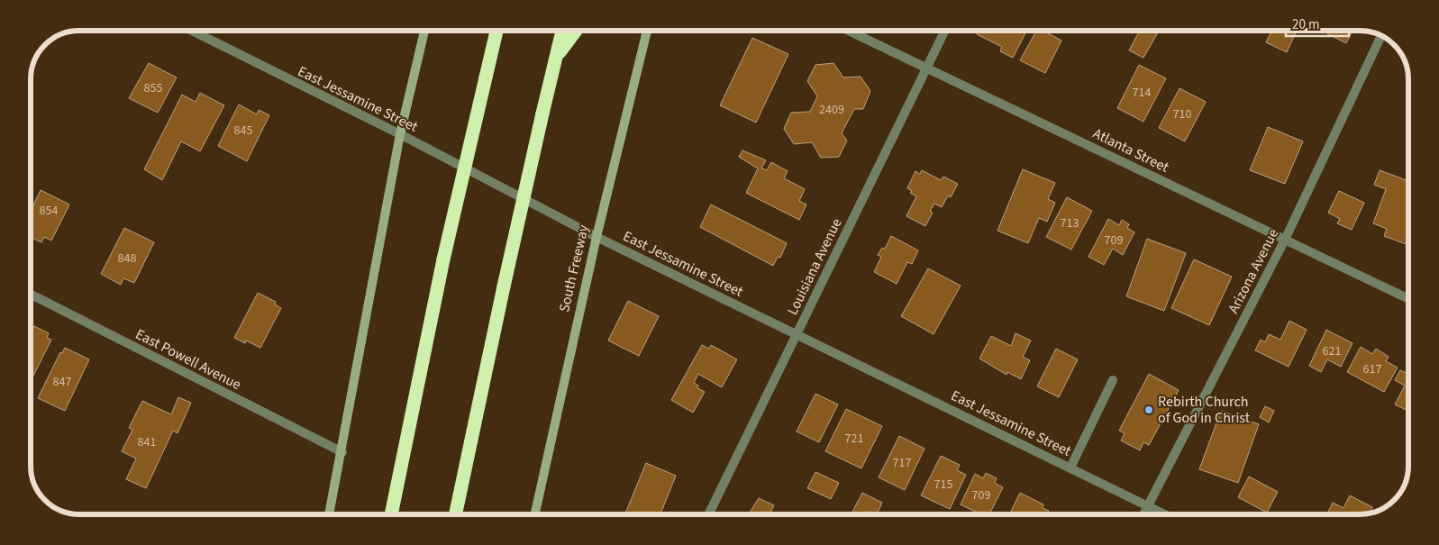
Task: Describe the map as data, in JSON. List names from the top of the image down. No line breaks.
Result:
{"streets":{"main road":["South Freeway"],"street":["East Jessamine Street","Atlanta Street","Louisiana Avenue","Arizona Avenue","East Powell Avenue"]},"crossings":[["East Jessamine Street","Louisiana Avenue"],["East Jessamine Street","South Freeway"],["East Jessamine Street","Arizona Avenue"],["Atlanta Street","Louisiana Avenue"],["Atlanta Street","Arizona Avenue"]],"places":["Rebirth Church of God in Christ"],"house_numbers":["855","714","2409","710","845","854","713","709","848","621","617","847","721","841","717","715","709"],"scale_bar":"20 m"}
